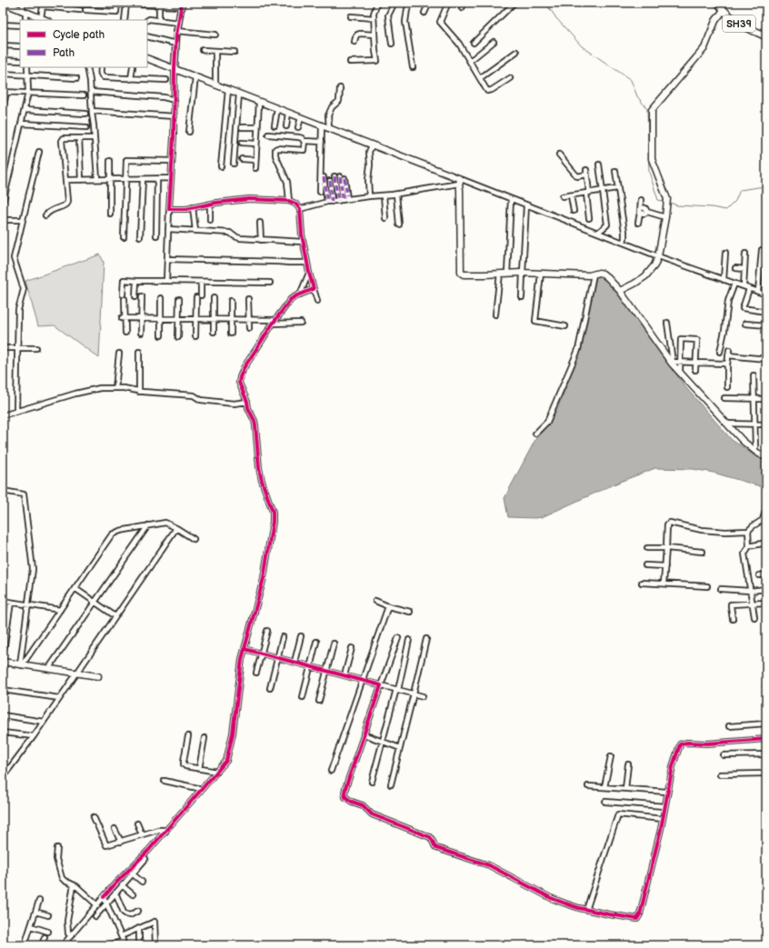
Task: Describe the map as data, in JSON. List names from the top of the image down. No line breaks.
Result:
{"streets":{"main road":["SH39"]},"legend":["Cycle path","Path"]}
